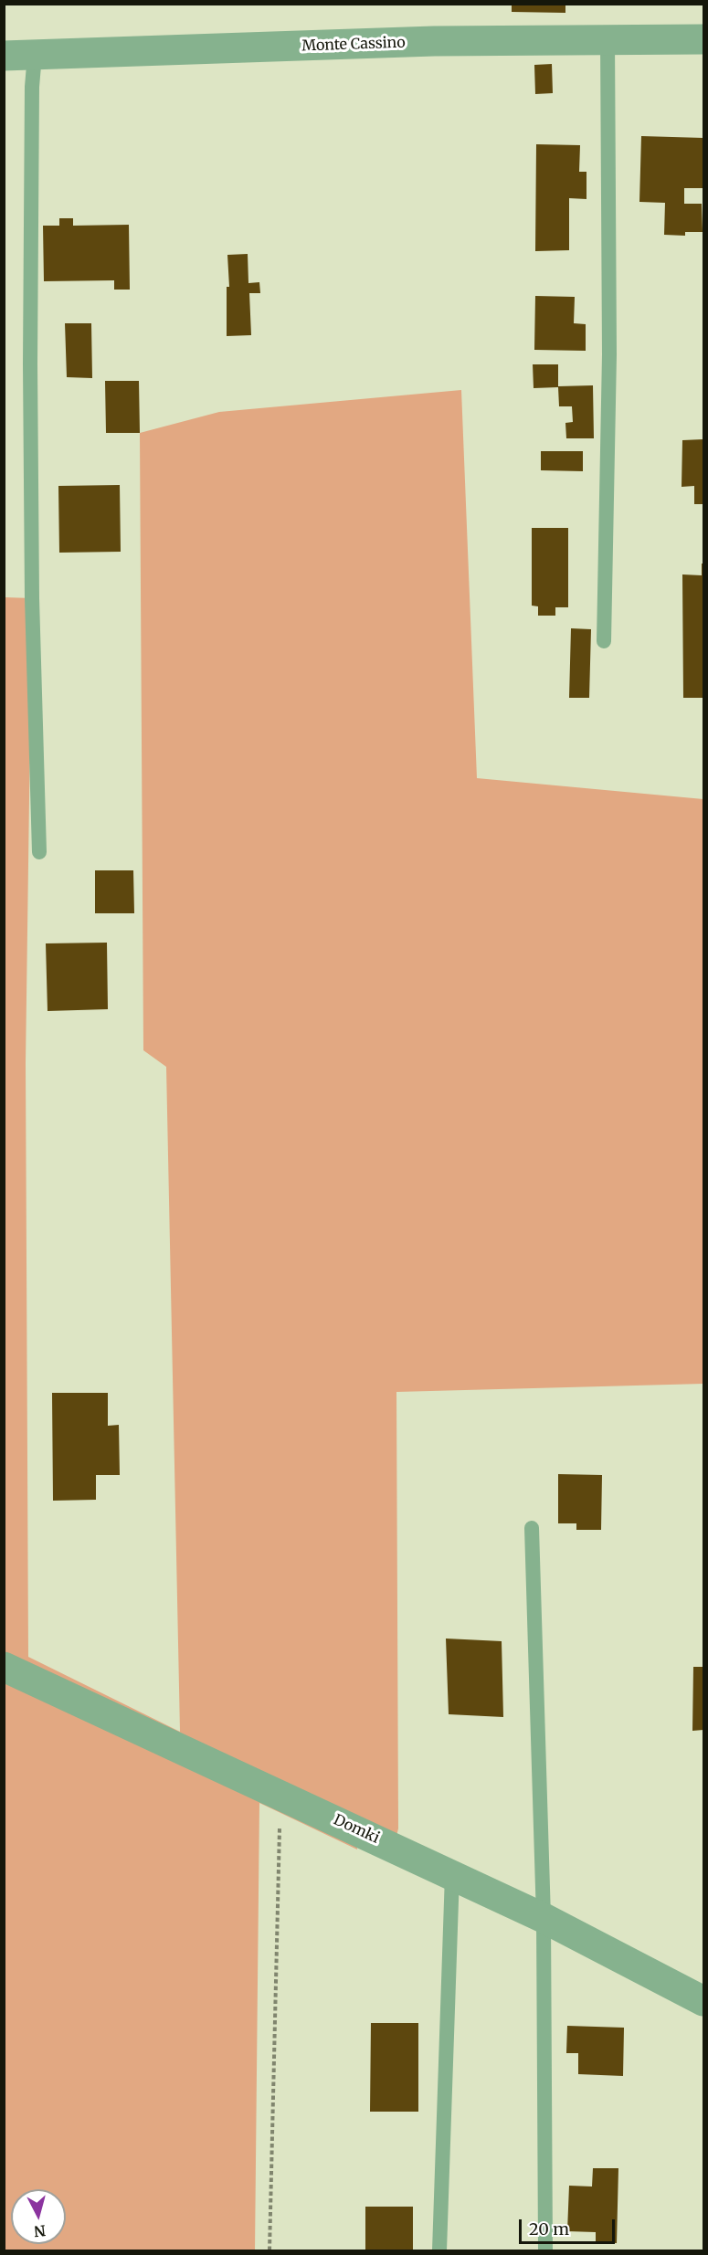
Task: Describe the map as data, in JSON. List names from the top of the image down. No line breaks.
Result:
{"streets":{"street":["Monte Cassino","Domki"]},"scale_bar":"20 m","north":"bottom"}
